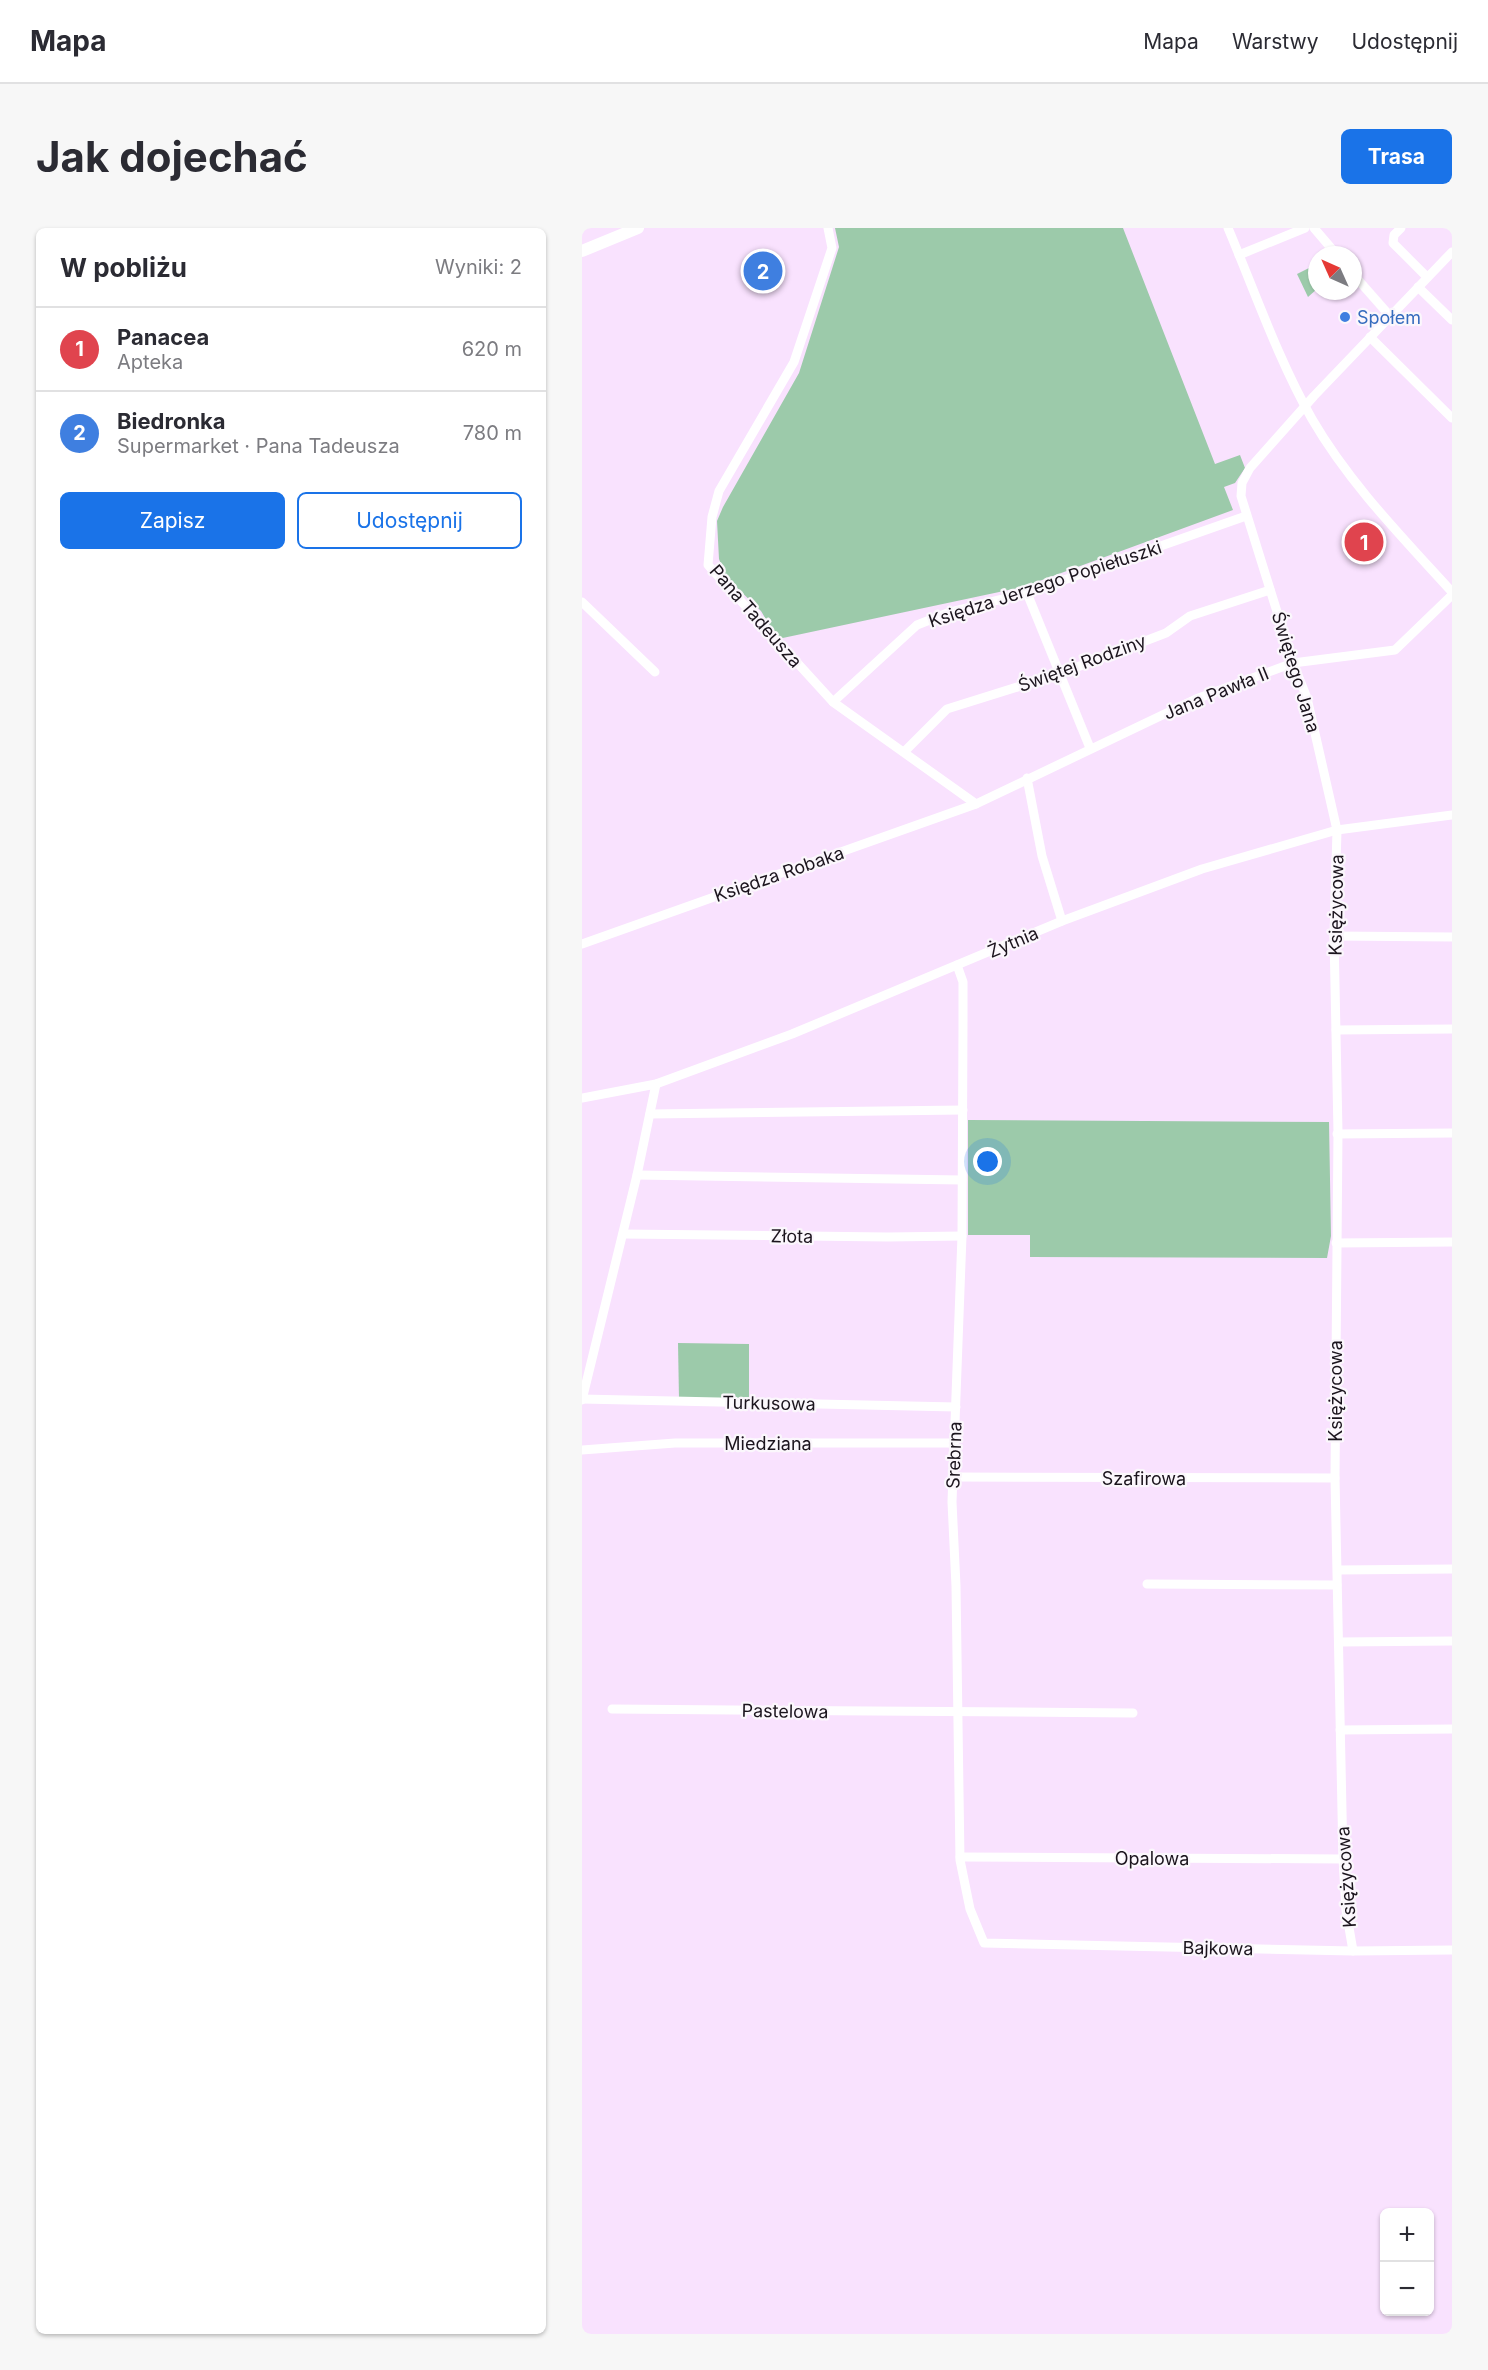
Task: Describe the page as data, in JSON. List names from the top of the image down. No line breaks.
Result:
{"streets":{"street":["Księdza Jerzego Popiełuszki","Pana Tadeusza","Świętej Rodziny","Świętego Jana","Jana Pawła II","Księdza Robaka","Księżycowa","Żytnia","Złota","Turkusowa","Miedziana","Srebrna","Szafirowa","Pastelowa","Opalowa","Bajkowa"]},"crossings":[["Księdza Jerzego Popiełuszki","Pana Tadeusza"],["Księdza Jerzego Popiełuszki","Świętego Jana"],["Pana Tadeusza","Świętej Rodziny"],["Pana Tadeusza","Jana Pawła II"],["Pana Tadeusza","Księdza Robaka"],["Świętej Rodziny","Świętego Jana"],["Świętego Jana","Jana Pawła II"],["Świętego Jana","Księżycowa"],["Świętego Jana","Żytnia"],["Jana Pawła II","Księdza Robaka"],["Księżycowa","Żytnia"],["Księżycowa","Szafirowa"],["Księżycowa","Opalowa"],["Księżycowa","Bajkowa"],["Żytnia","Srebrna"],["Złota","Srebrna"],["Turkusowa","Srebrna"],["Miedziana","Srebrna"],["Srebrna","Szafirowa"],["Srebrna","Pastelowa"],["Srebrna","Opalowa"],["Srebrna","Bajkowa"]],"places":["Społem"],"north":"top left","page":{"header":"Mapa","nav":["Mapa","Warstwy","Udostępnij"],"buttons":["Trasa",["Zapisz","Udostępnij"]],"title":"Jak dojechać","heading":["W pobliżu","Wyniki: 2"],"pins":["2","1"],"list":[{"mark":"1","name":"Panacea","note":"Apteka","value":"620 m"},{"mark":"2","name":"Biedronka","note":"Supermarket · Pana Tadeusza","value":"780 m"}],"map_buttons":["+","−"]}}
